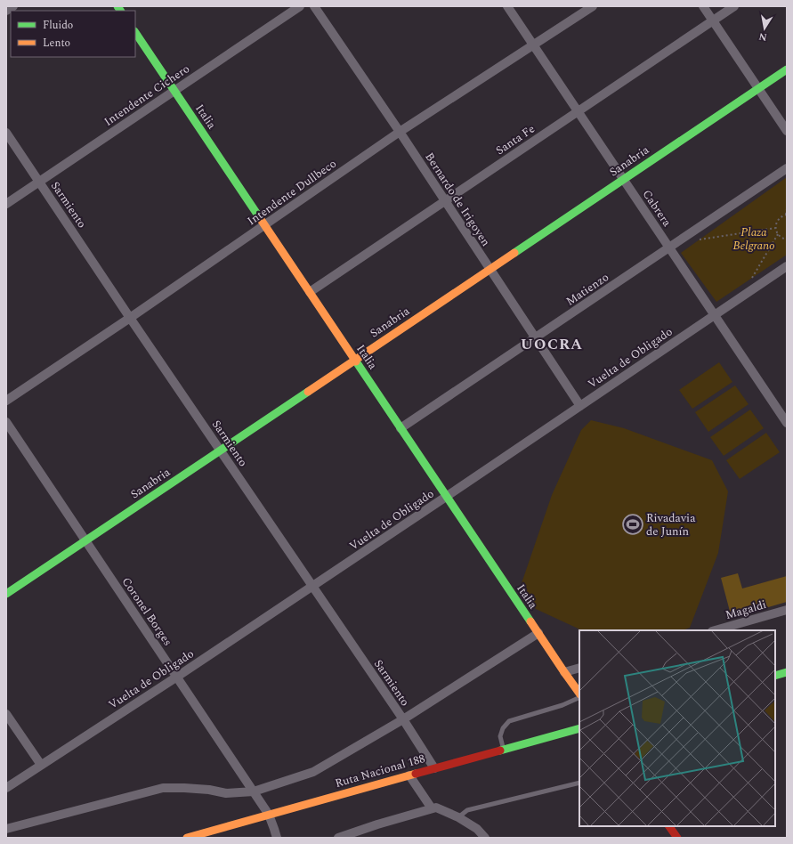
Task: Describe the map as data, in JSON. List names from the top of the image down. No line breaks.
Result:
{"streets":{"main road":["Italia","Sanabria","Ruta Nacional 188"],"street":["Intendente Cichero","Santa Fe","Intendente Dullbeco","Bernardo de Irigoyen","Sarmiento","Cabrera","Matienzo","Vuelta de Obligado","Magaldi","Coronel Borges"]},"crossings":[["Intendente Cichero","Italia"],["Intendente Cichero","Sarmiento"],["Italia","Santa Fe"],["Italia","Sanabria"],["Italia","Intendente Dullbeco"],["Italia","Matienzo"],["Italia","Vuelta de Obligado"],["Santa Fe","Bernardo de Irigoyen"],["Santa Fe","Cabrera"],["Sanabria","Bernardo de Irigoyen"],["Sanabria","Sarmiento"],["Sanabria","Cabrera"],["Sanabria","Coronel Borges"],["Intendente Dullbeco","Bernardo de Irigoyen"],["Intendente Dullbeco","Sarmiento"],["Intendente Dullbeco","Cabrera"],["Bernardo de Irigoyen","Matienzo"],["Bernardo de Irigoyen","Vuelta de Obligado"],["Sarmiento","Vuelta de Obligado"],["Sarmiento","Ruta Nacional 188"],["Cabrera","Matienzo"],["Cabrera","Vuelta de Obligado"],["Vuelta de Obligado","Coronel Borges"],["Coronel Borges","Ruta Nacional 188"]],"districts":["UOCRA"],"parks":["Plaza Belgrano"],"places":{"sports":["Rivadavia de Junín"]},"legend":["Fluido","Lento"],"north":"bottom"}
